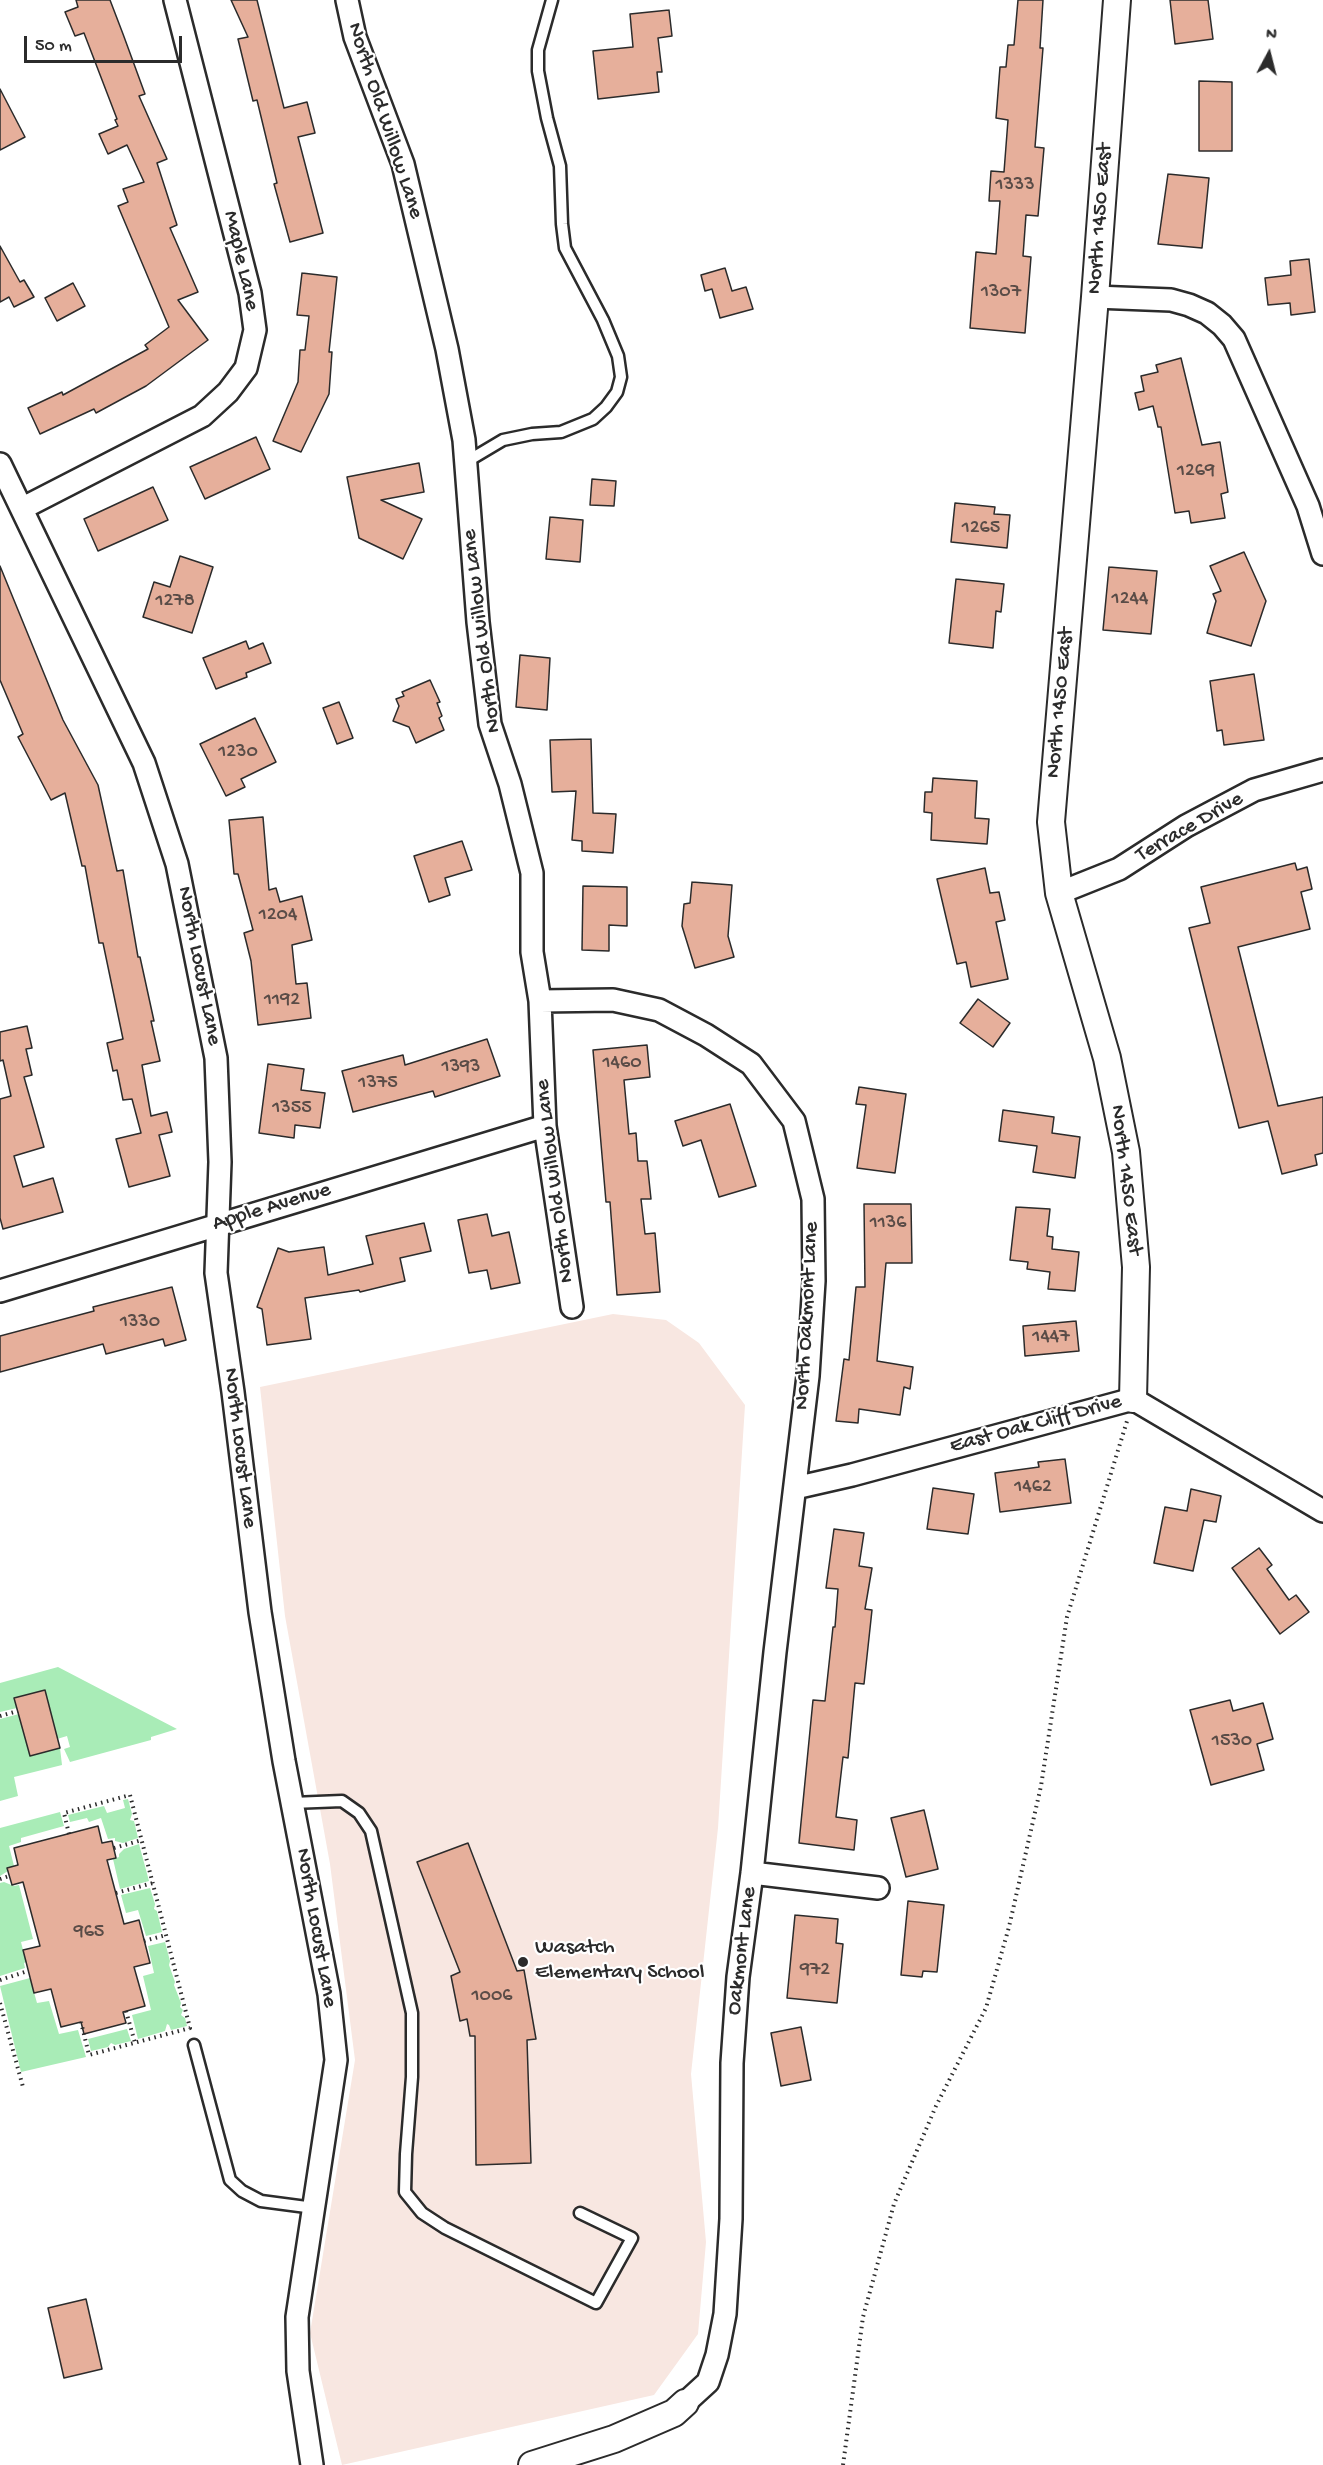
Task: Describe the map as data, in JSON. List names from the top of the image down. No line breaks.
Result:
{"streets":{"street":["North Old Willow Lane","North 1450 East","Maple Lane","Terrace Drive","North Locust Lane","Apple Avenue","North Oakmont Lane","East Oak Cliff Drive","Oakmont Lane"]},"crossings":[["North Old Willow Lane","Apple Avenue"],["North Old Willow Lane","North Oakmont Lane"],["North 1450 East","Terrace Drive"],["North 1450 East","East Oak Cliff Drive"],["Maple Lane","North Locust Lane"],["North Locust Lane","Apple Avenue"],["North Oakmont Lane","East Oak Cliff Drive"],["North Oakmont Lane","Oakmont Lane"],["East Oak Cliff Drive","Oakmont Lane"]],"places":["Wasatch Elementary School"],"house_numbers":["1333","1307","1269","1265","1244","1278","1230","1204","1192","1460","1393","1375","1355","1136","1330","1447","1462","1530","965","972","1006"],"scale_bar":"50 m","north":"top"}
